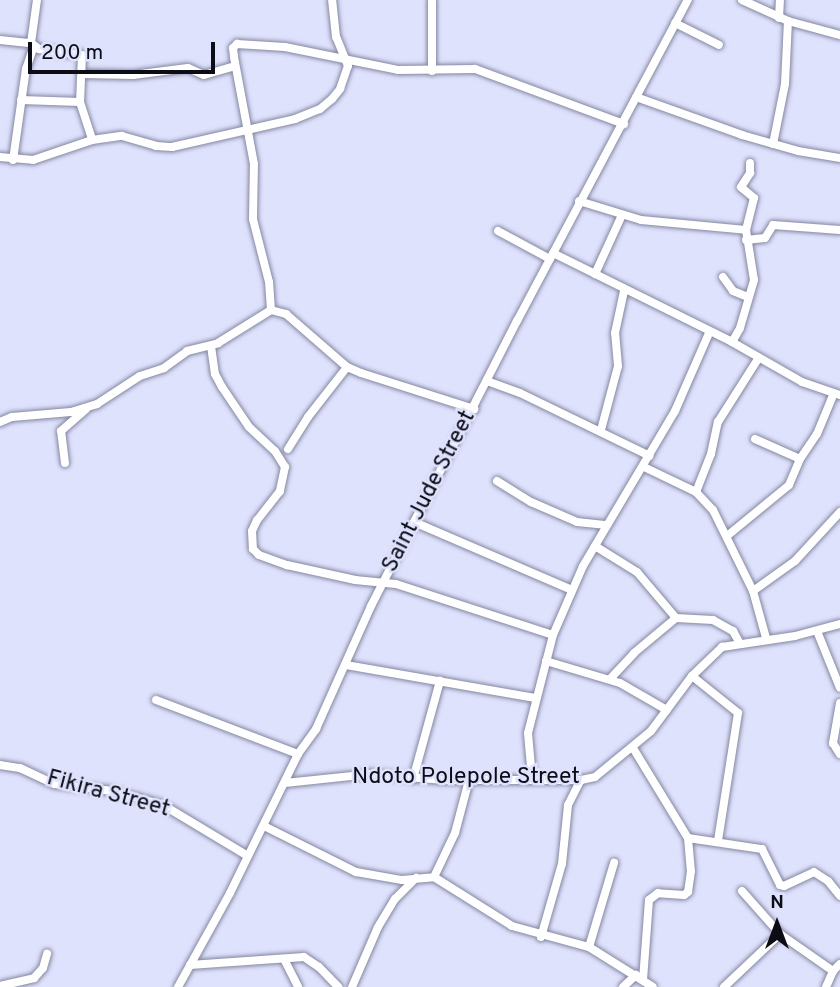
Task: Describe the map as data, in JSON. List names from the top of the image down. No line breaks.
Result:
{"streets":{"street":["Saint Jude Street","Ndoto Polepole Street","Fikira Street"]},"crossings":[["Saint Jude Street","Ndoto Polepole Street"],["Saint Jude Street","Fikira Street"]],"scale_bar":"200 m","north":"top"}
